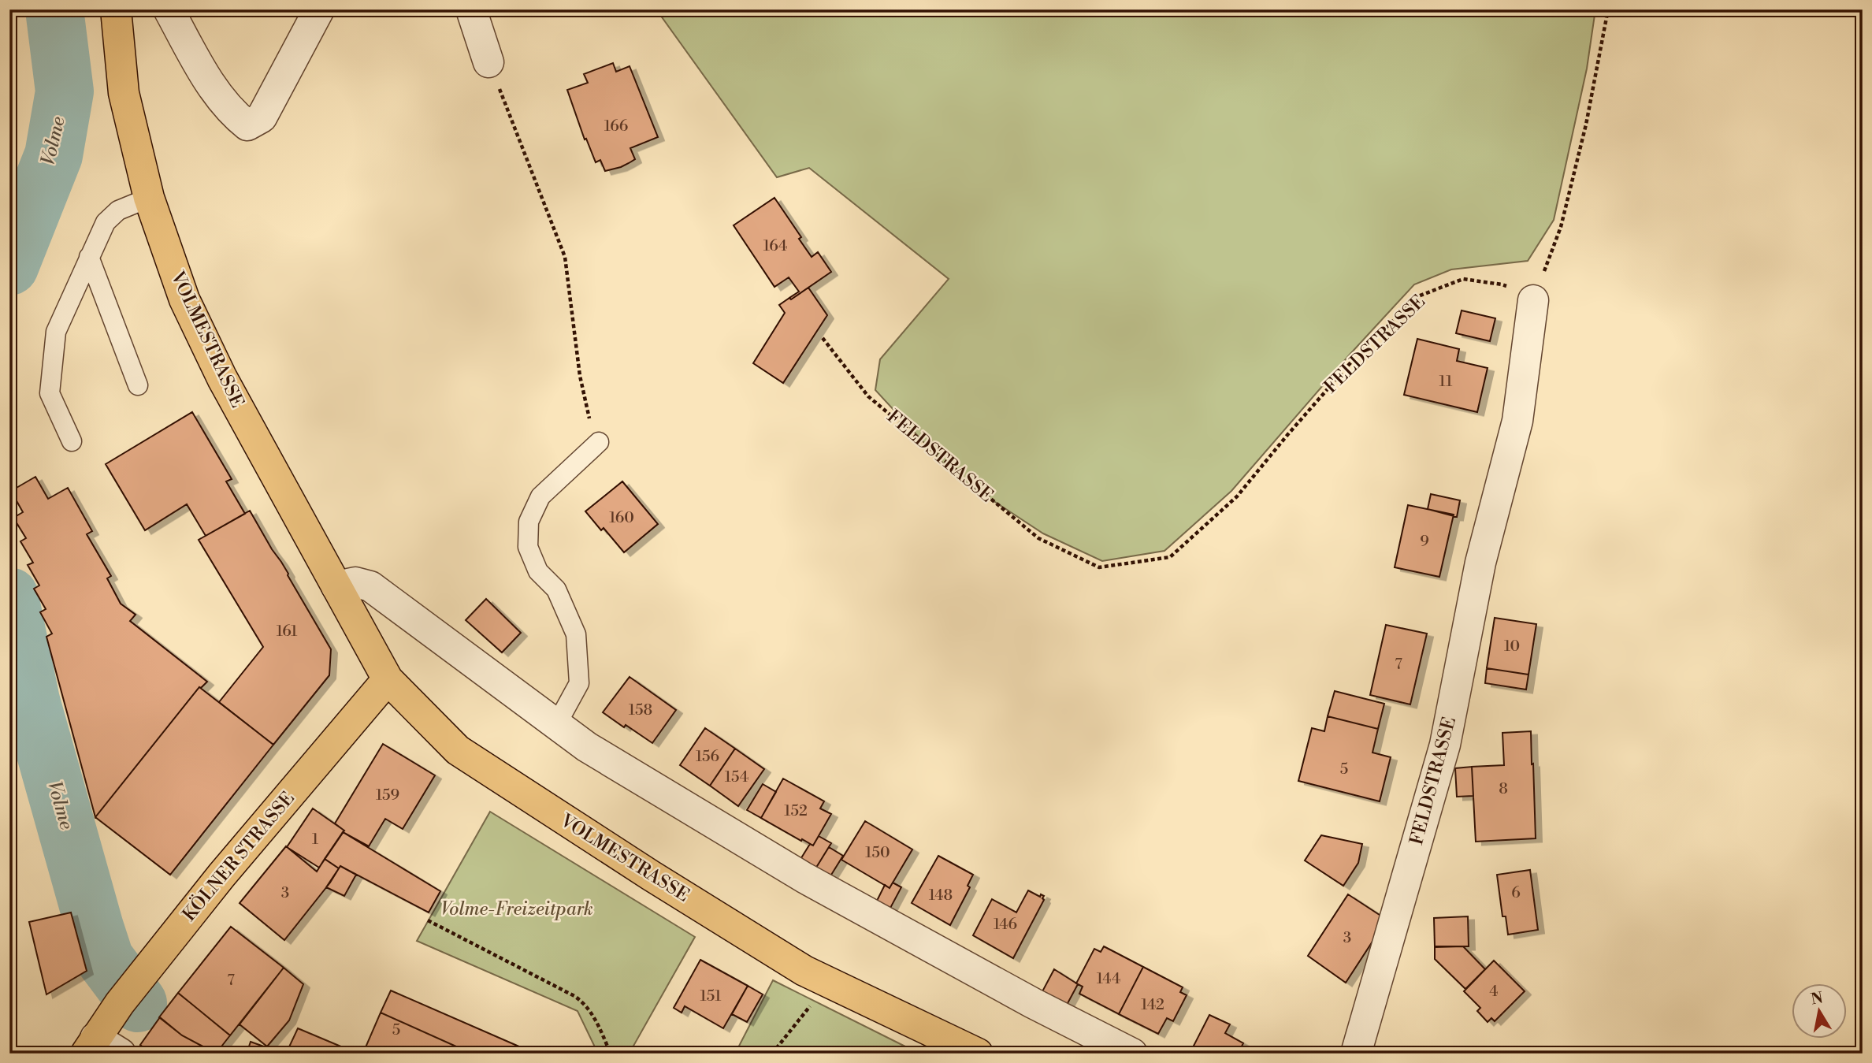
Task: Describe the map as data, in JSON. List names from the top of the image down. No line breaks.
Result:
{"streets":{"main road":["VOLMESTRASSE","KÖLNER STRASSE"],"street":["FELDSTRASSE"]},"crossings":[["VOLMESTRASSE","KÖLNER STRASSE"]],"water":["Volme"],"parks":["Volme-Freizeitpark"],"house_numbers":["166","164","11","160","9","161","10","7","158","156","5","154","8","159","152","1","150","3","6","148","146","3","144","7","4","151","142","5"],"north":"top"}
